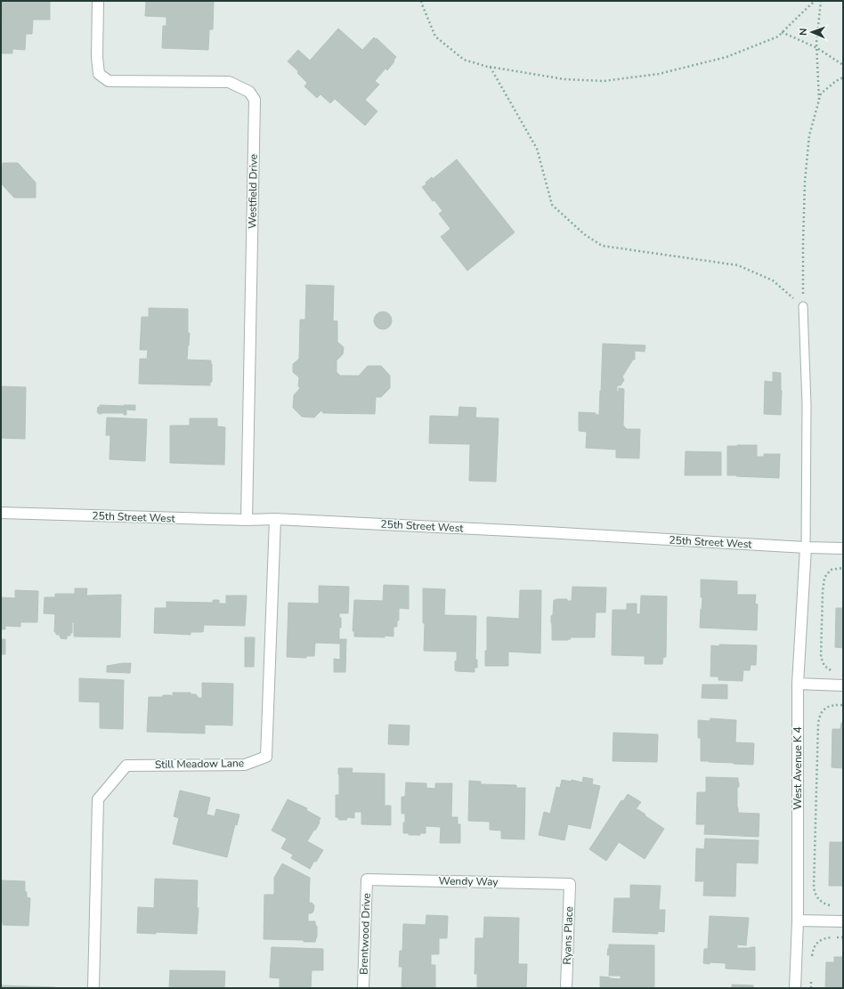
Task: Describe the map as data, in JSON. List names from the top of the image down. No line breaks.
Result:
{"streets":{"street":["Westfield Drive","25th Street West","Still Meadow Lane","West Avenue K 4","Wendy Way","Brentwood Drive","Ryans Place"]},"crossings":[["Westfield Drive","25th Street West"],["25th Street West","Still Meadow Lane"],["25th Street West","West Avenue K 4"],["Wendy Way","Brentwood Drive"],["Wendy Way","Ryans Place"]],"north":"left"}
